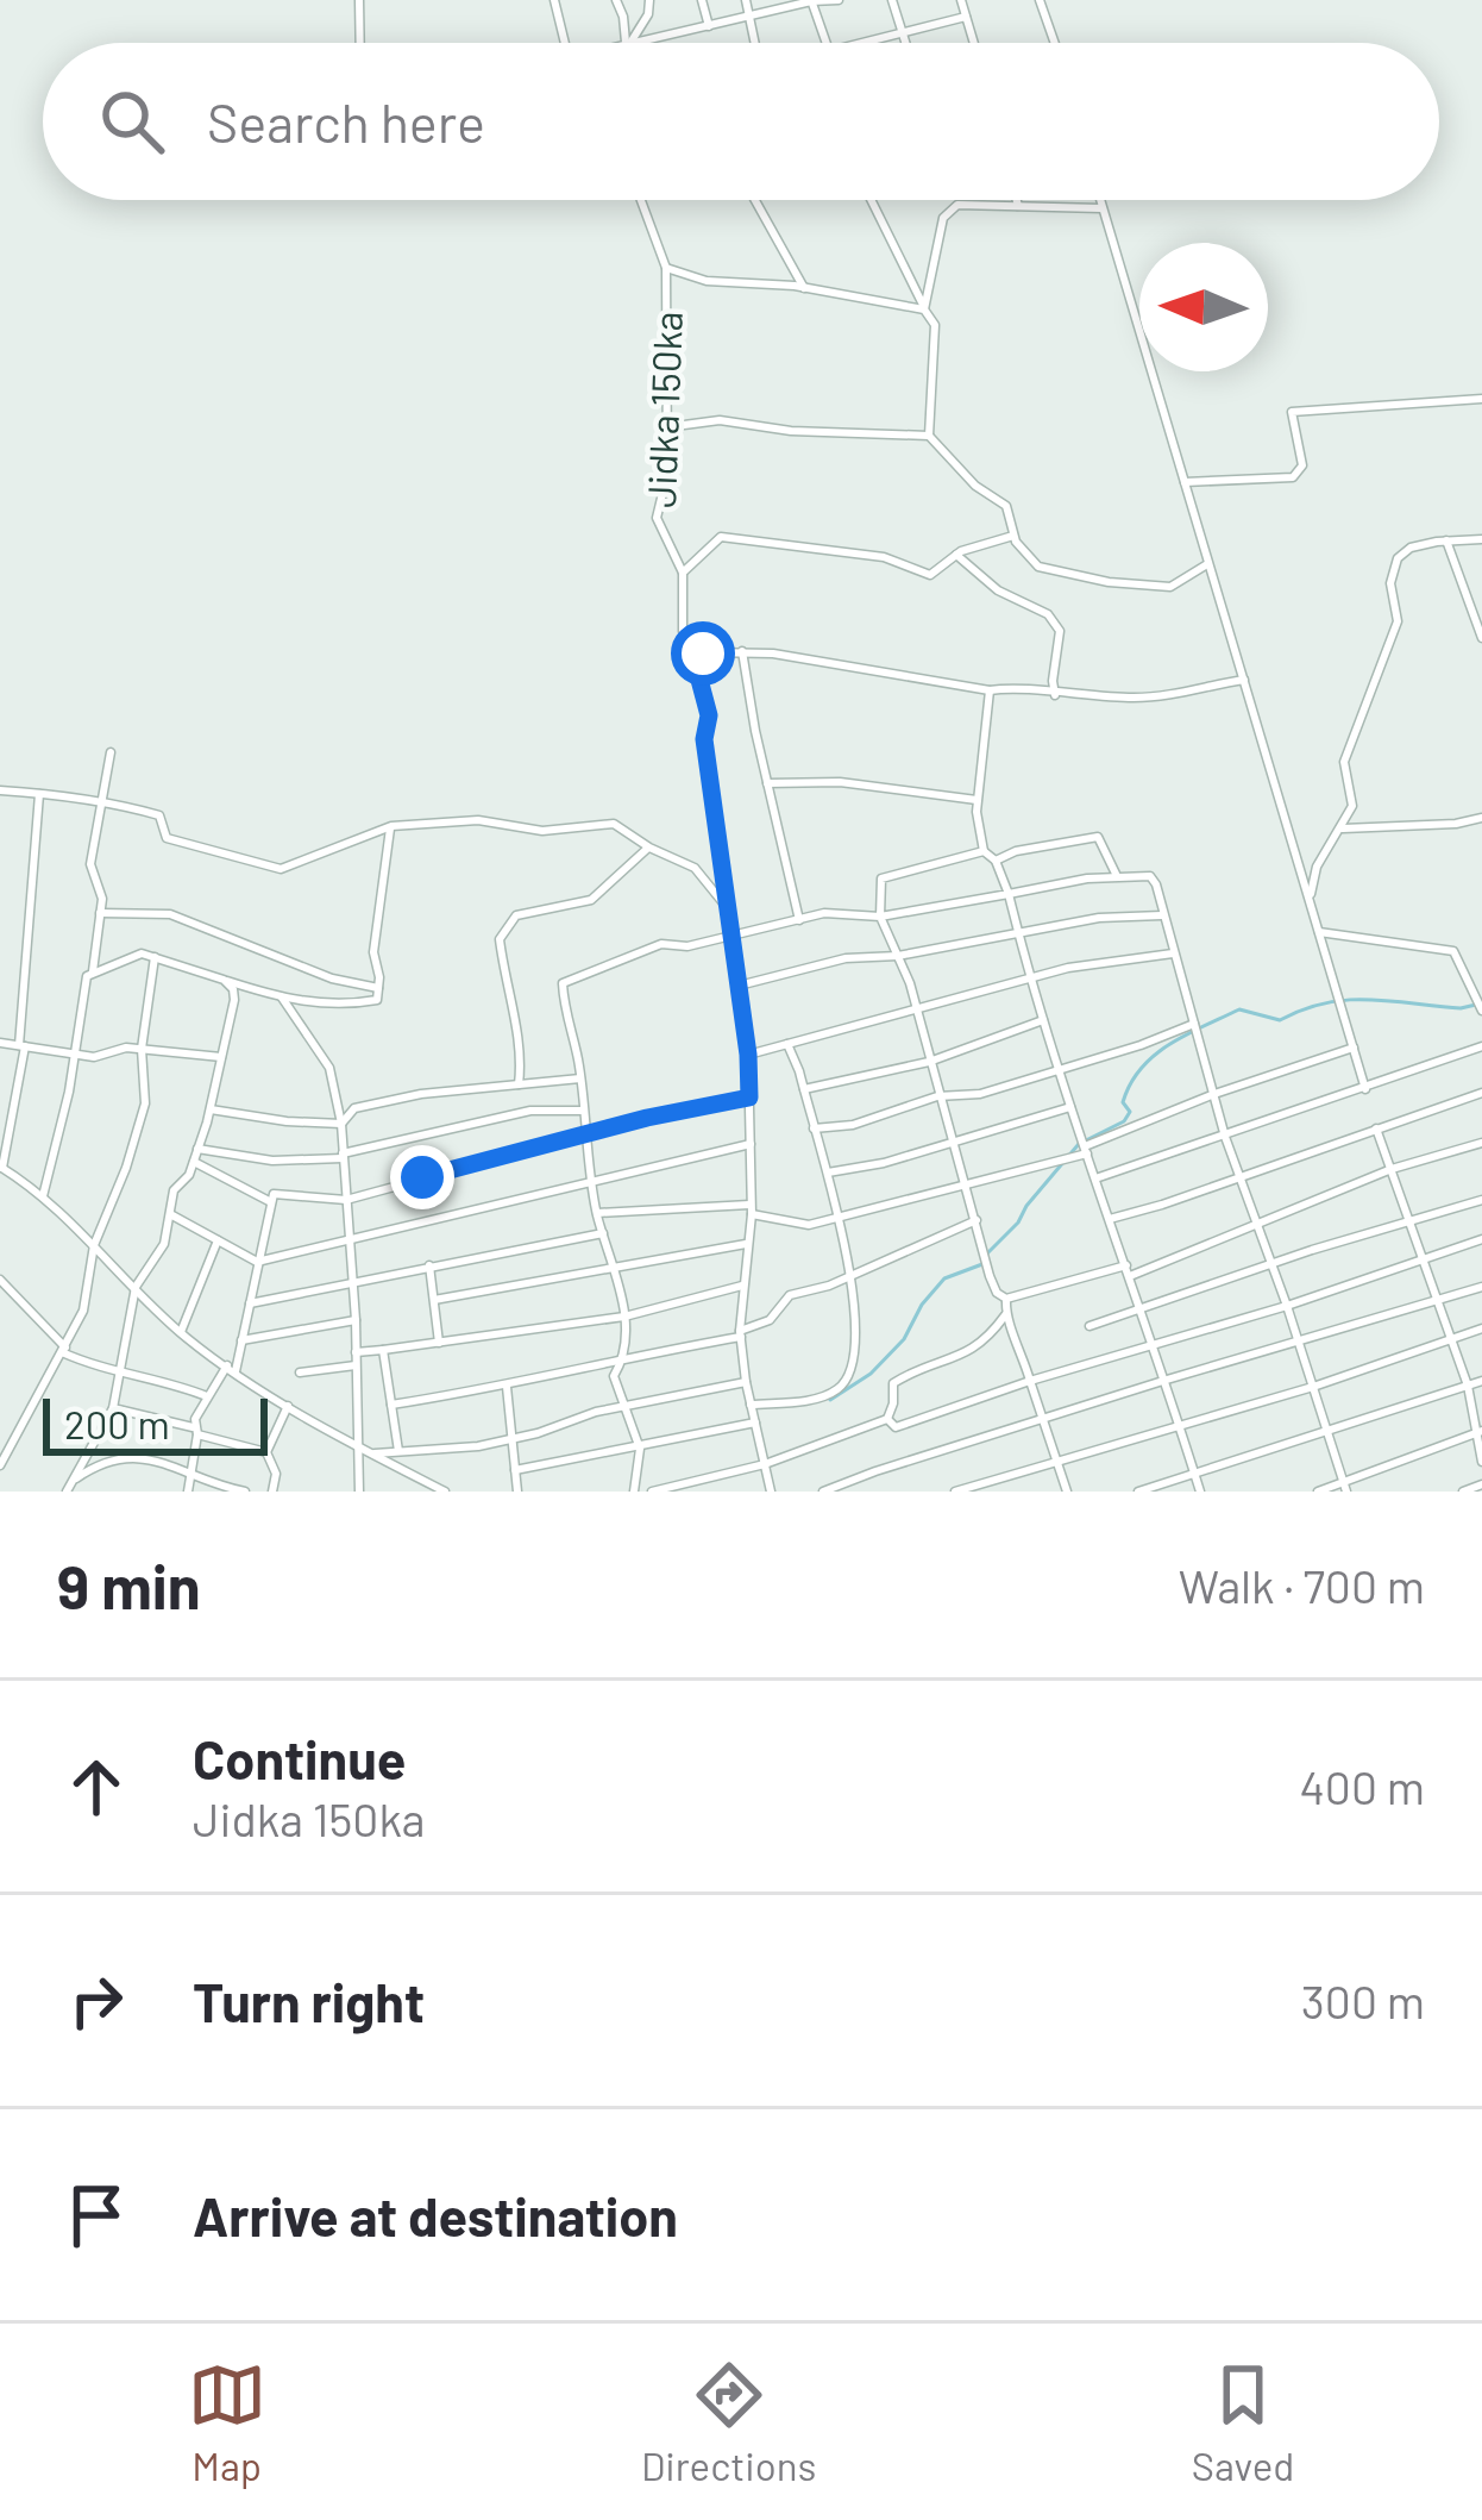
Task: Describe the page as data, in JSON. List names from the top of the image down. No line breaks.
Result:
{"streets":{"street":["Jidka 150ka"]},"scale_bar":"200 m","north":"left","page":{"search":"Search here","scale":"200 m","heading":["9 min","Walk · 700 m"],"list":[["Continue","Jidka 150ka","400 m"],["Turn right","300 m"],"Arrive at destination"],"nav":["Map","Directions","Saved"]}}
